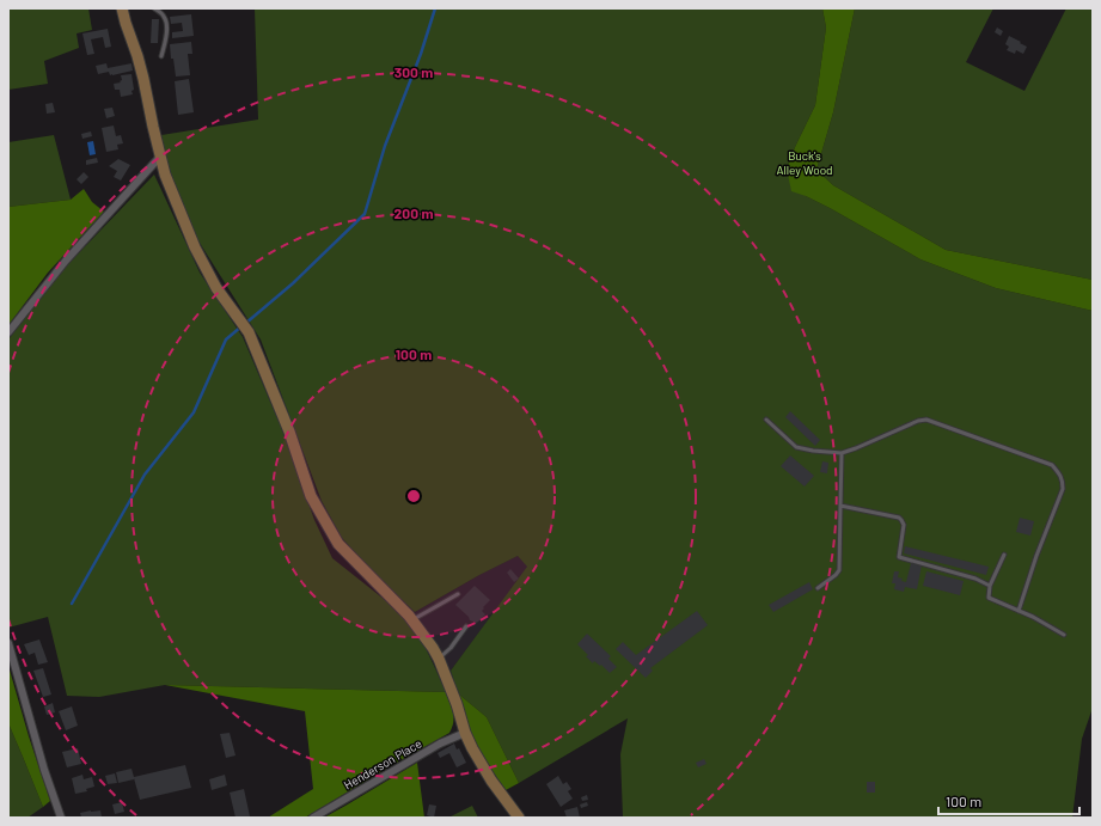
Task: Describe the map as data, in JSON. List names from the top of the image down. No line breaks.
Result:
{"streets":{"street":["Henderson Place"]},"parks":["Buck's Alley Wood"],"scale_bar":"100 m","rings":["300 m","200 m","100 m"]}
